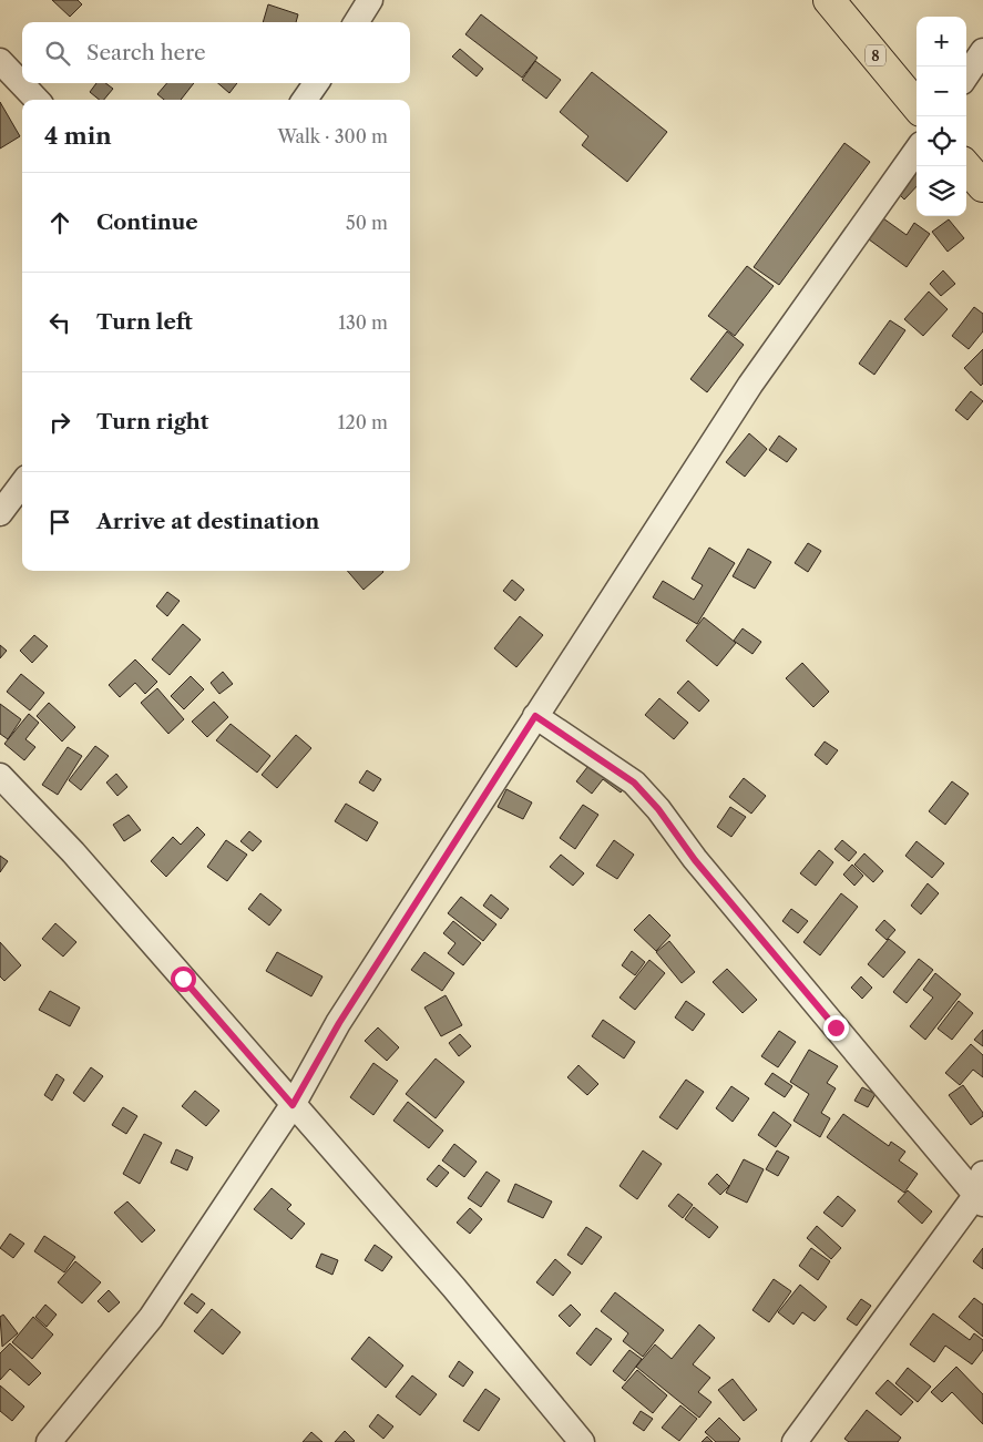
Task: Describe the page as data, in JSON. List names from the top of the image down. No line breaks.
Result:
{"streets":{"main road":["8"]},"page":{"map_buttons":["+","−"],"search":"Search here","heading":["4 min","Walk · 300 m"],"list":[["Continue","50 m"],["Turn left","130 m"],["Turn right","120 m"],"Arrive at destination"]}}
